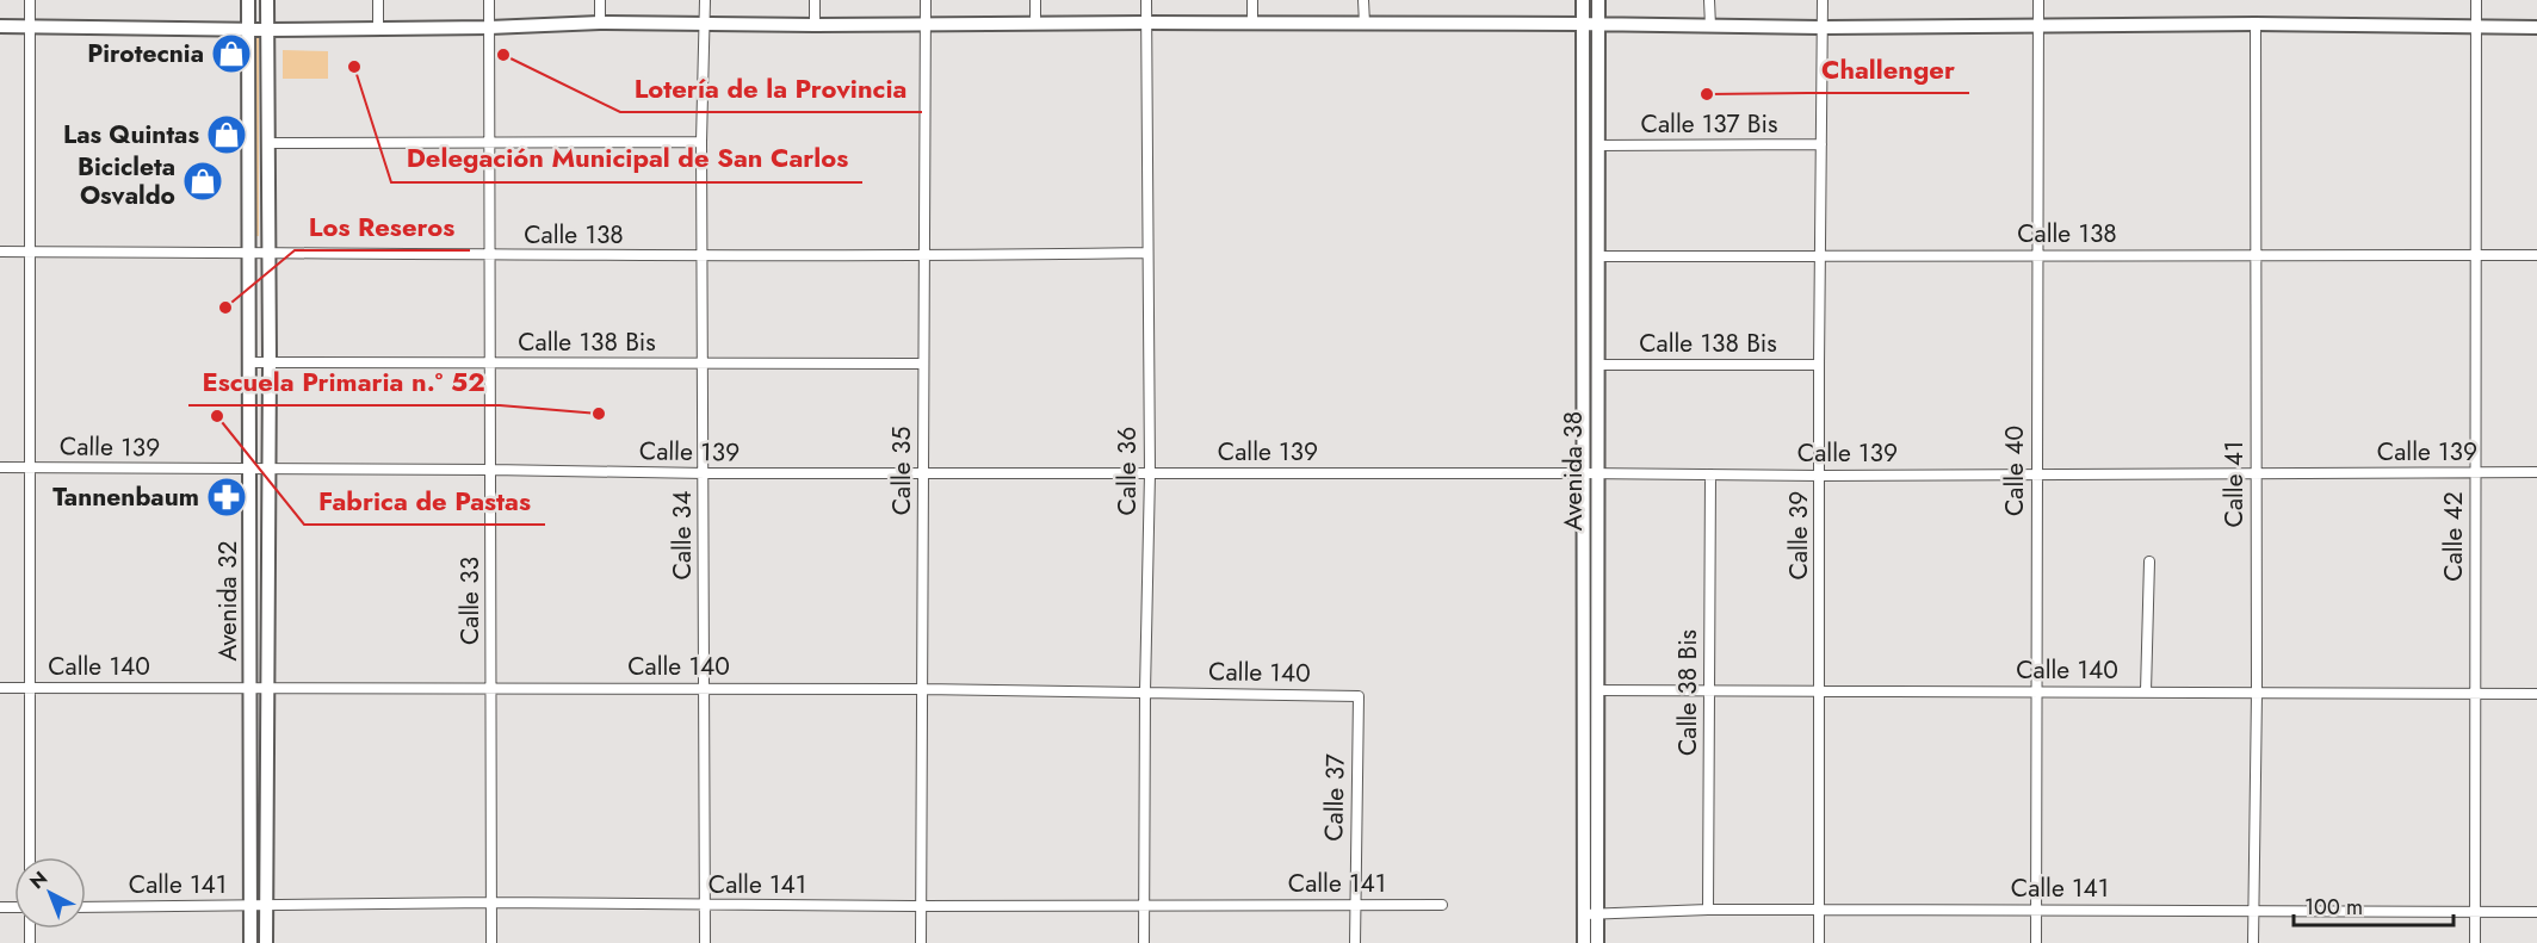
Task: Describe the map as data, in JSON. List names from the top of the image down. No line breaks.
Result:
{"streets":{"main road":["Avenida 38","Avenida 32"],"street":["Calle 137 Bis","Calle 138","Calle 138 Bis","Calle 139","Calle 35","Calle 36","Calle 40","Calle 41","Calle 34","Calle 39","Calle 42","Calle 33","Calle 140","Calle 38 Bis","Calle 37","Calle 141"]},"crossings":[["Calle 137 Bis","Avenida 38"],["Calle 137 Bis","Calle 39"],["Calle 138","Calle 35"],["Calle 138","Calle 36"],["Calle 138","Avenida 38"],["Calle 138","Calle 40"],["Calle 138","Calle 41"],["Calle 138","Calle 34"],["Calle 138","Calle 39"],["Calle 138","Calle 42"],["Calle 138","Avenida 32"],["Calle 138","Calle 33"],["Calle 138 Bis","Calle 35"],["Calle 138 Bis","Avenida 38"],["Calle 138 Bis","Calle 34"],["Calle 138 Bis","Calle 39"],["Calle 138 Bis","Avenida 32"],["Calle 138 Bis","Calle 33"],["Calle 139","Calle 35"],["Calle 139","Calle 36"],["Calle 139","Avenida 38"],["Calle 139","Calle 40"],["Calle 139","Calle 41"],["Calle 139","Calle 34"],["Calle 139","Calle 39"],["Calle 139","Calle 42"],["Calle 139","Avenida 32"],["Calle 139","Calle 33"],["Calle 139","Calle 38 Bis"],["Calle 35","Calle 140"],["Calle 35","Calle 141"],["Calle 36","Calle 140"],["Calle 36","Calle 141"],["Avenida 38","Calle 140"],["Avenida 38","Calle 141"],["Calle 40","Calle 140"],["Calle 40","Calle 141"],["Calle 41","Calle 140"],["Calle 41","Calle 141"],["Calle 34","Calle 140"],["Calle 34","Calle 141"],["Calle 39","Calle 140"],["Calle 39","Calle 141"],["Calle 42","Calle 140"],["Calle 42","Calle 141"],["Avenida 32","Calle 140"],["Avenida 32","Calle 141"],["Calle 33","Calle 140"],["Calle 33","Calle 141"],["Calle 140","Calle 38 Bis"],["Calle 140","Calle 37"],["Calle 38 Bis","Calle 141"],["Calle 37","Calle 141"]],"places":{"shop":["Pirotecnia","Las Quintas","Bicicleta Osvaldo"],"other":["Lotería de la Provincia","Delegación Municipal de San Carlos","Challenger","Los Reseros","Escuela Primaria n.° 52","Fabrica de Pastas"],"pharmacy":["Tannenbaum"]},"scale_bar":"100 m","north":"top left"}
